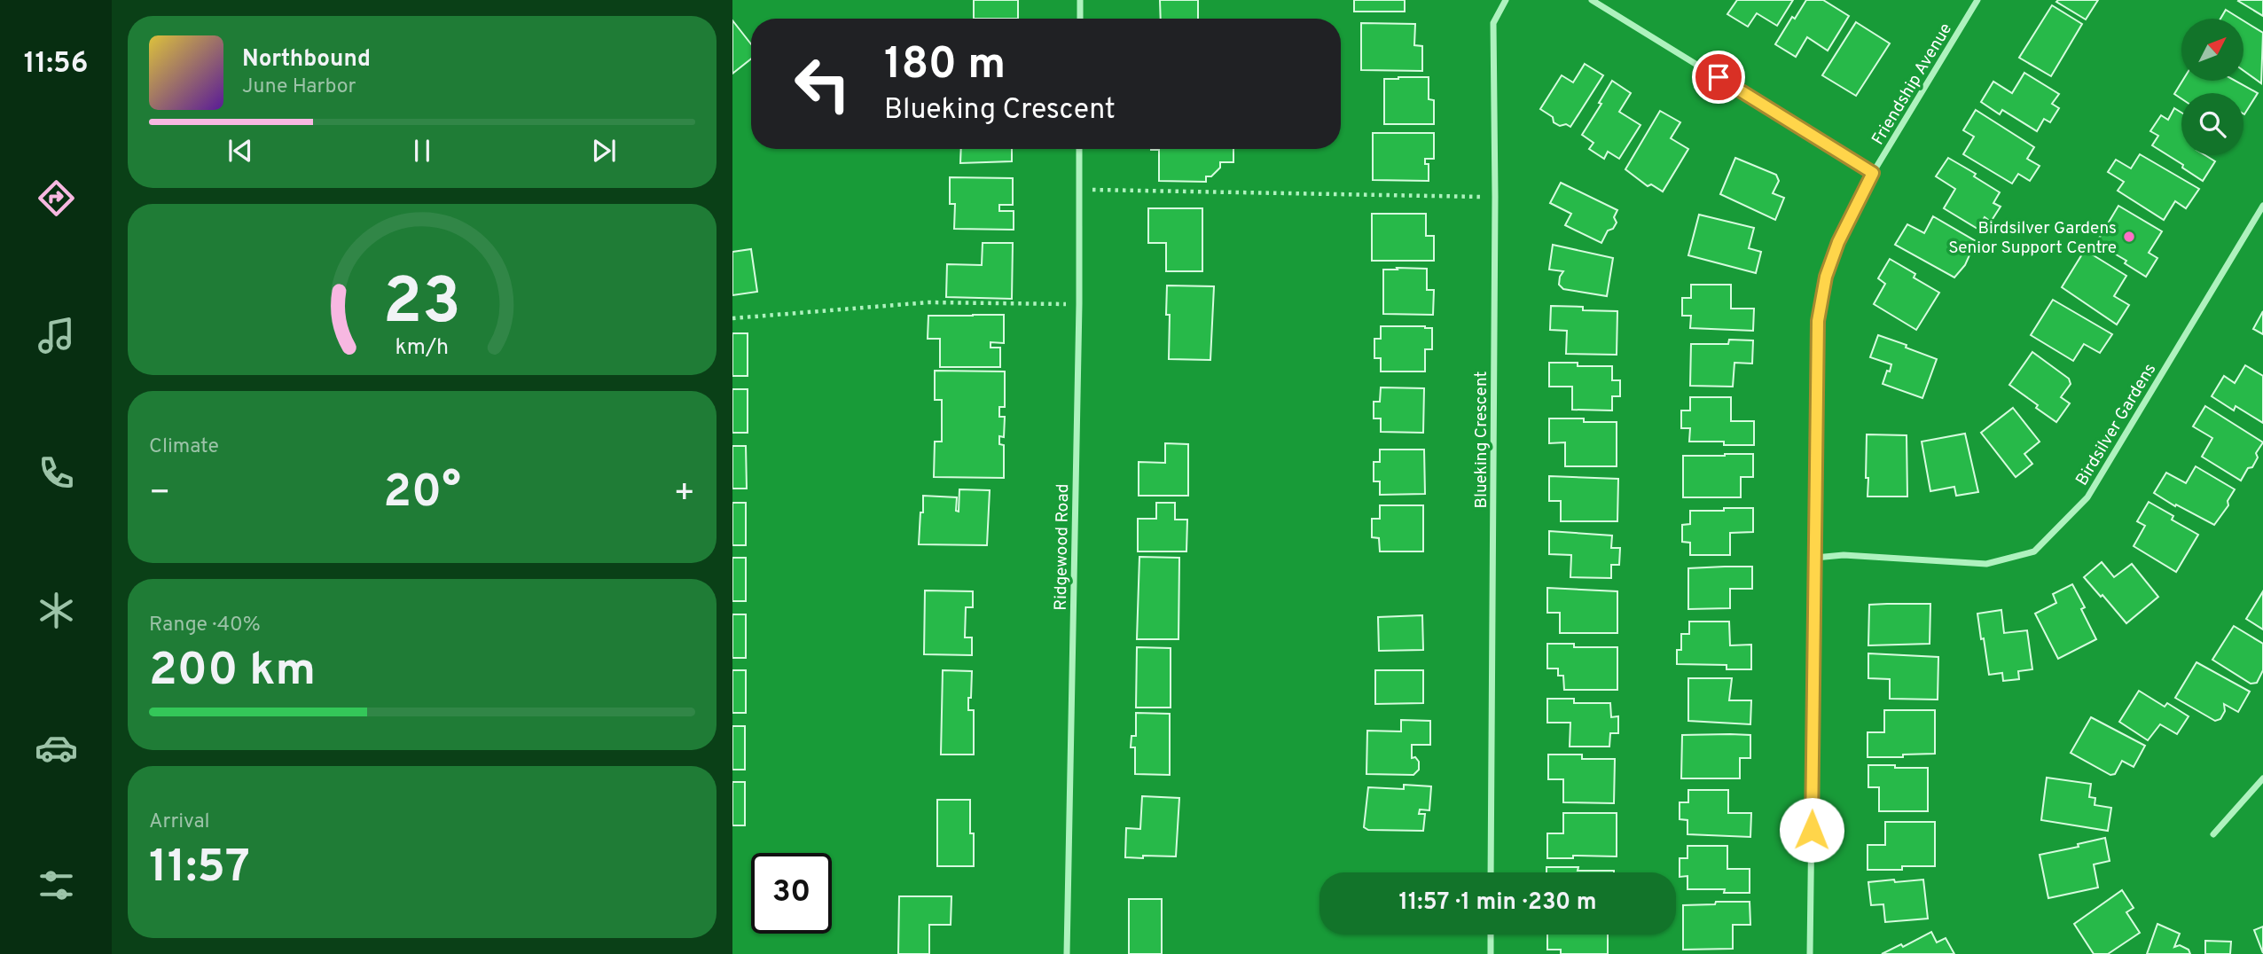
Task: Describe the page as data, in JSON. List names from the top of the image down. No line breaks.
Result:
{"streets":{"street":["Friendship Avenue","Birdsilver Gardens","Blueking Crescent","Ridgewood Road"]},"crossings":[["Friendship Avenue","Birdsilver Gardens"]],"places":["Birdsilver Gardens Senior Support Centre"],"north":"top right","page":{"tabs":"11:56","turn":["180 m","Blueking Crescent"],"song":["Northbound","June Harbor"],"tile":["Climate",["Range · 40%","200 km"],["Arrival","11:57"]],"heat":["−","20°","+"],"limit":"30","trip":"11:57 · 1 min · 230 m","gauge":["23","km/h"]}}
